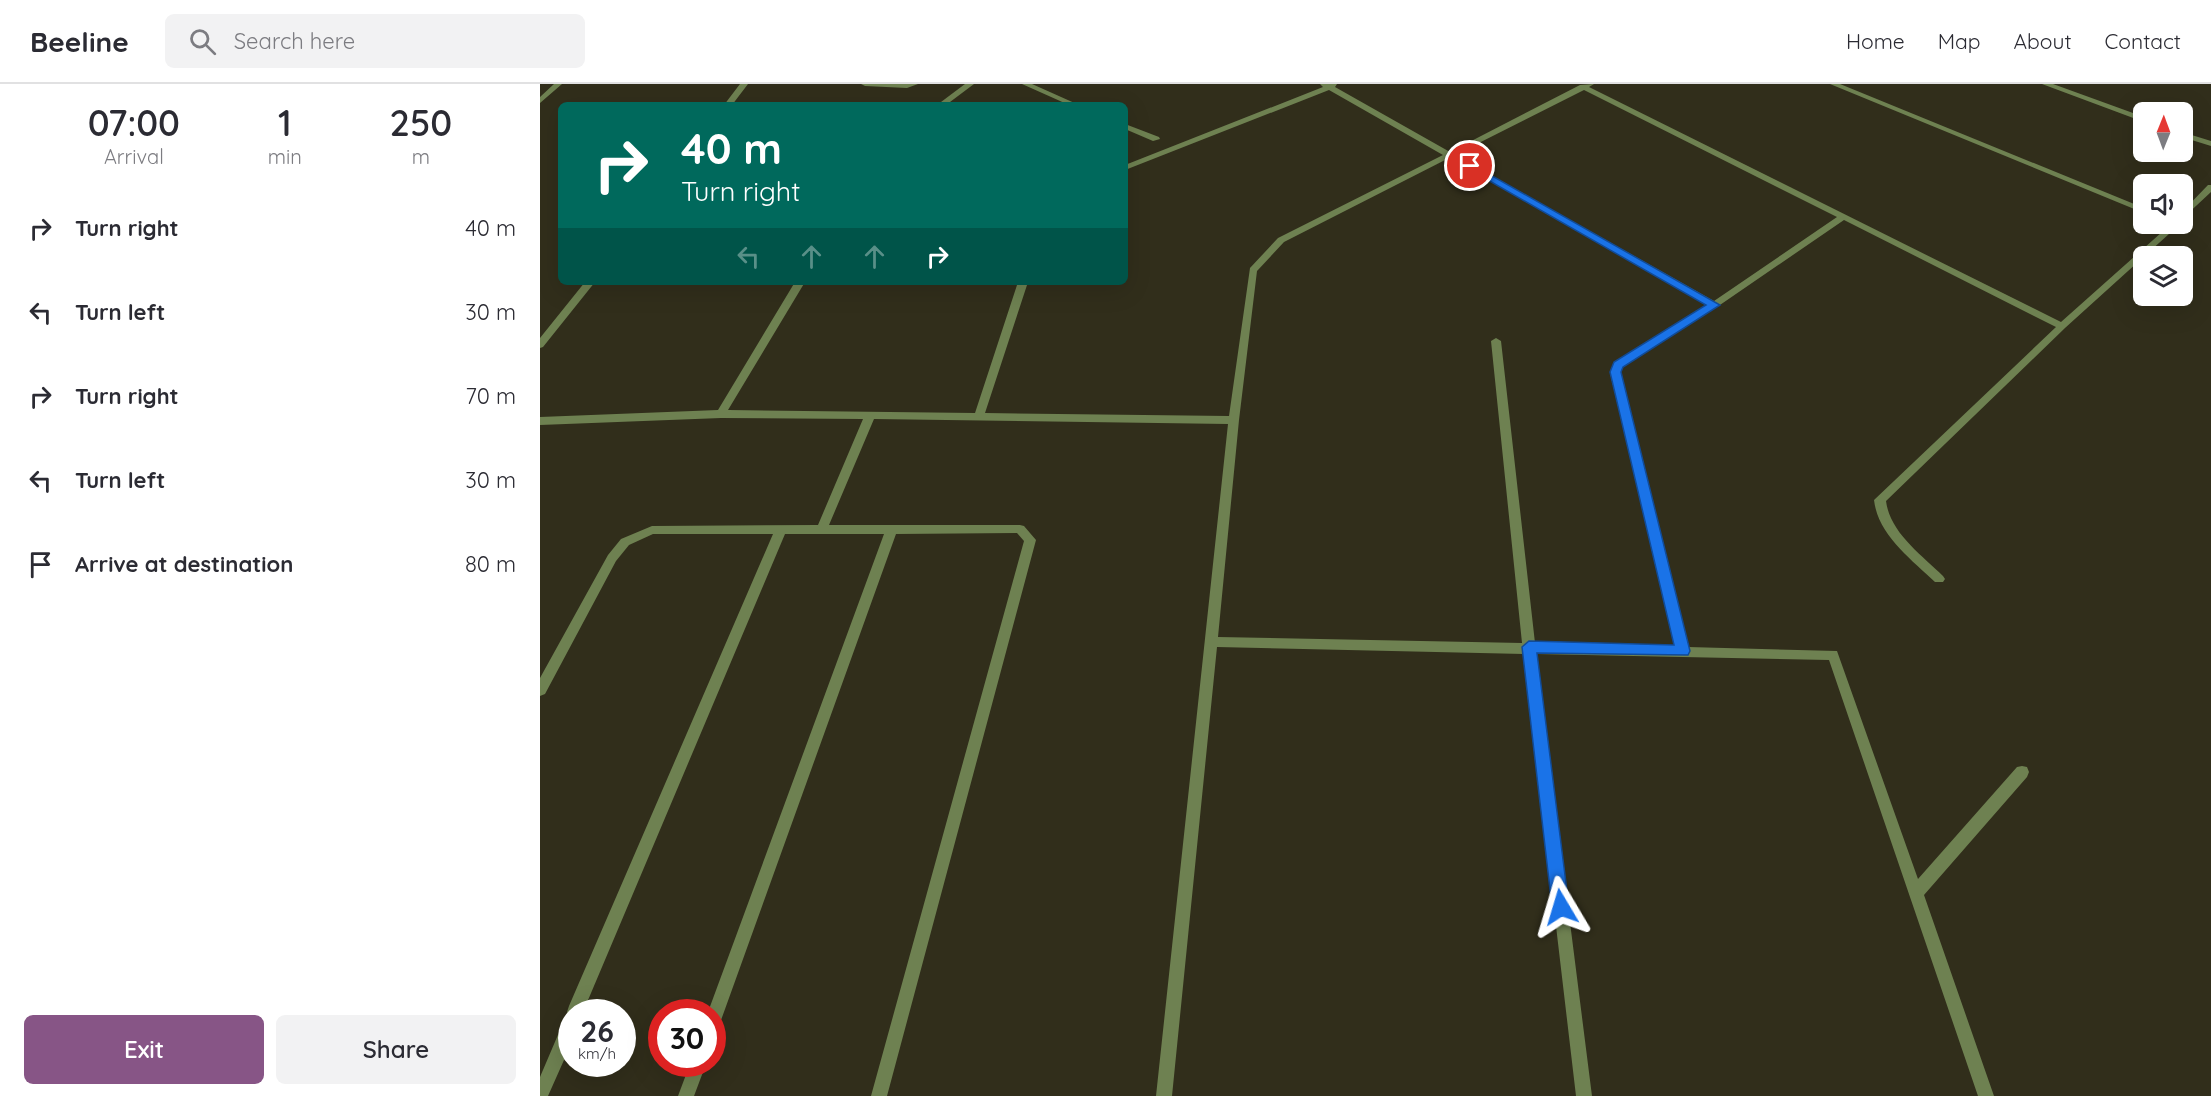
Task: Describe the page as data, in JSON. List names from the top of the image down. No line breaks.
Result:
{"north":"top","page":{"header":"Beeline","search":"Search here","nav":["Home","Map","About","Contact"],"eta":["07:00","Arrival","1","min","250","m"],"turn":["40 m","Turn right"],"list":[{"name":"Turn right","value":"40 m"},{"name":"Turn left","value":"30 m"},{"name":"Turn right","value":"70 m"},{"name":"Turn left","value":"30 m"},{"name":"Arrive at destination","value":"80 m"}],"speed":"26 km/h","limit":"30","buttons":["Exit","Share"]}}
